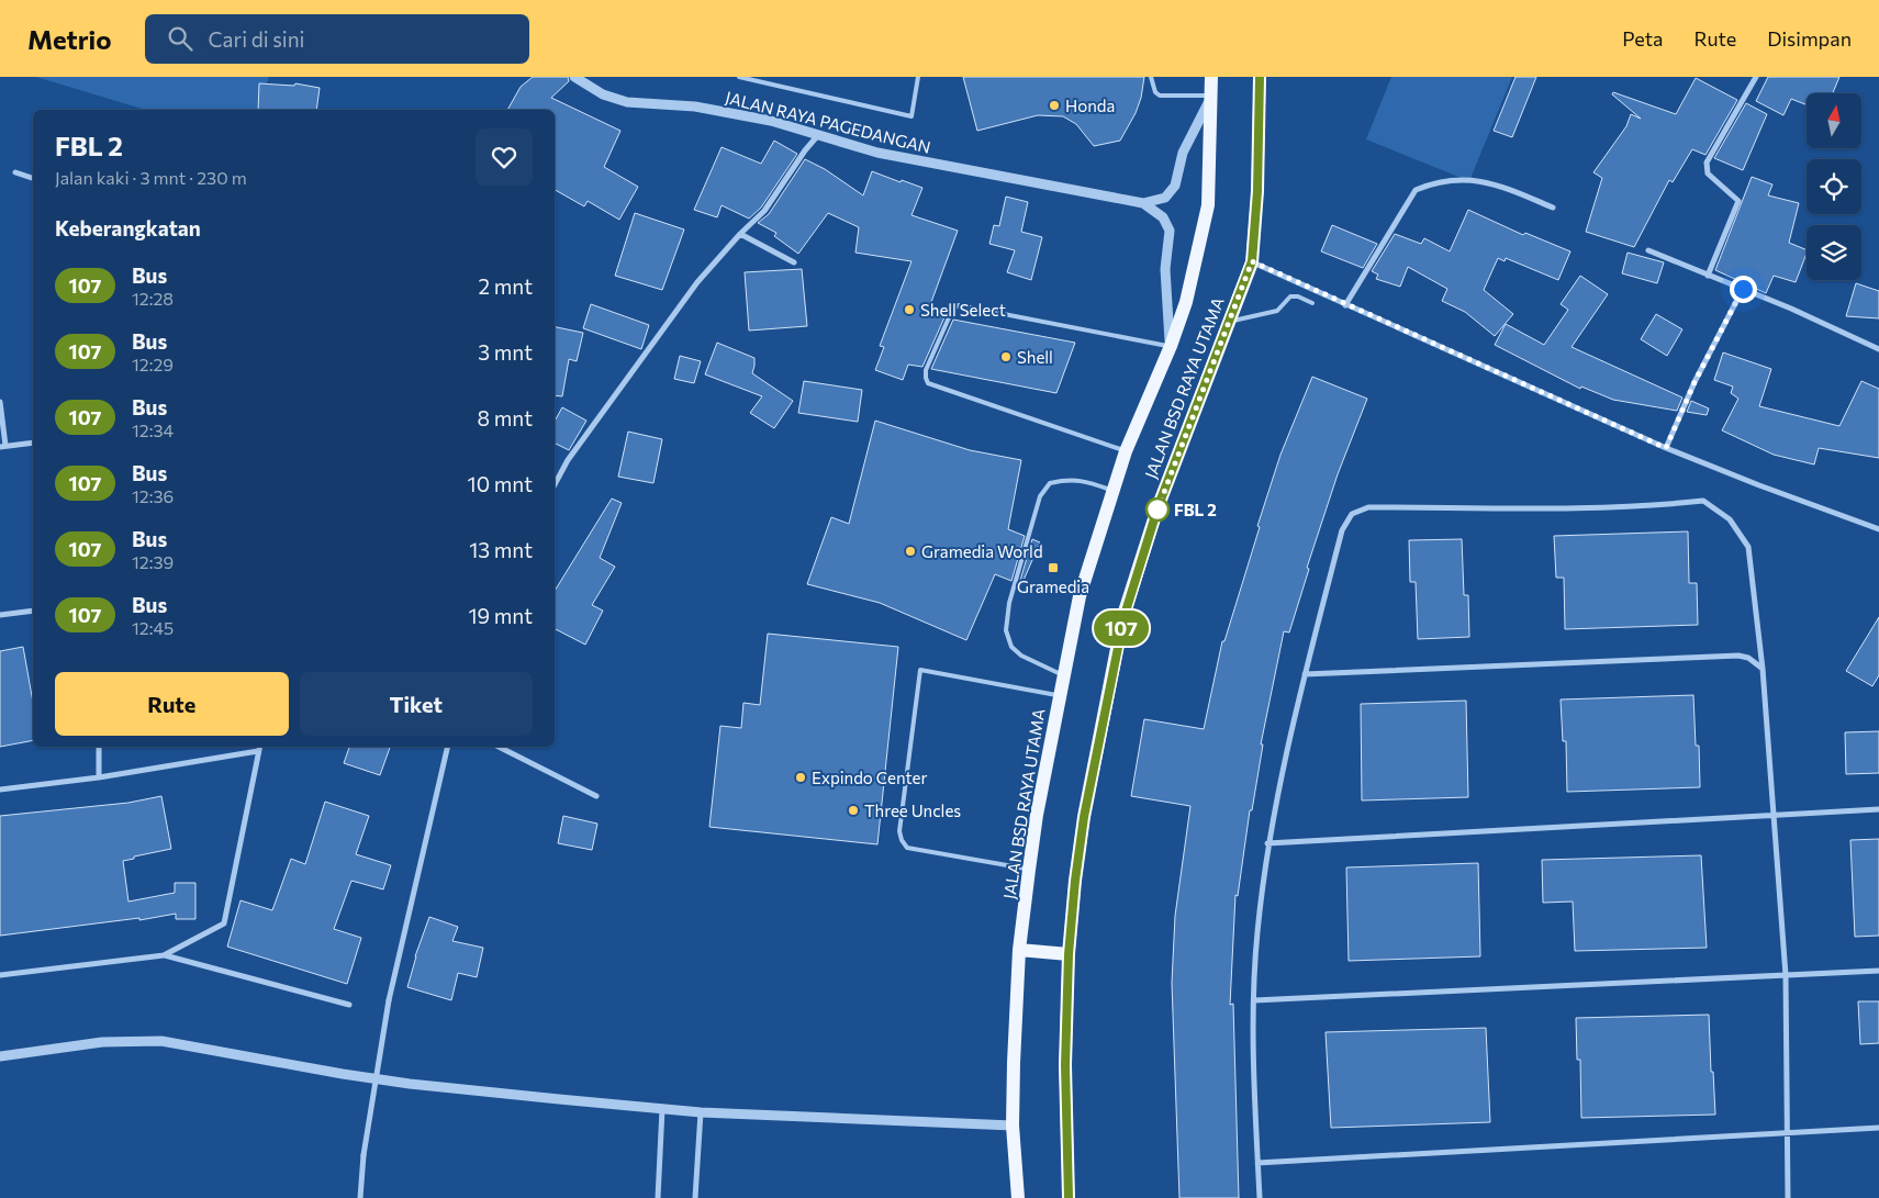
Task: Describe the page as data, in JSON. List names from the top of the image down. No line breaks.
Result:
{"streets":{"main road":["JALAN BSD RAYA UTAMA"],"street":["JALAN RAYA PAGEDANGAN"]},"places":{"other":["Honda","Shell Select","Shell","FBL 2","Gramedia World","Expindo Center","Three Uncles"],"transit":["Gramedia"]},"lines":["bus line 107"],"north":"top","page":{"header":"Metrio","search":"Cari di sini","nav":["Peta","Rute","Disimpan"],"on_map":"107","heading":[["FBL 2","Jalan kaki · 3 mnt · 230 m"],"Keberangkatan"],"list":[{"mark":"107","name":"Bus","note":"12:28","value":"2 mnt"},{"mark":"107","name":"Bus","note":"12:29","value":"3 mnt"},{"mark":"107","name":"Bus","note":"12:34","value":"8 mnt"},{"mark":"107","name":"Bus","note":"12:36","value":"10 mnt"},{"mark":"107","name":"Bus","note":"12:39","value":"13 mnt"},{"mark":"107","name":"Bus","note":"12:45","value":"19 mnt"}],"buttons":["Rute","Tiket"]}}
